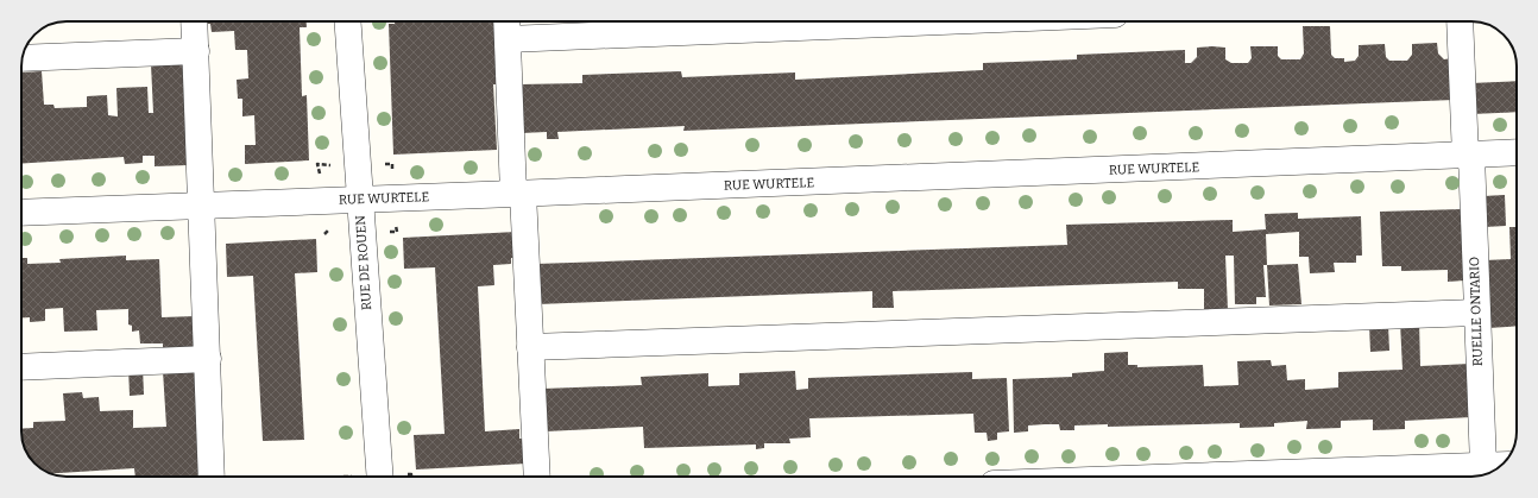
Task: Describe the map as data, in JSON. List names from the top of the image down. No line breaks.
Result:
{"streets":{"street":["RUE WURTELE","RUE DE ROUEN","RUELLE ONTARIO"]},"crossings":[["RUE WURTELE","RUE DE ROUEN"],["RUE WURTELE","RUELLE ONTARIO"]]}
